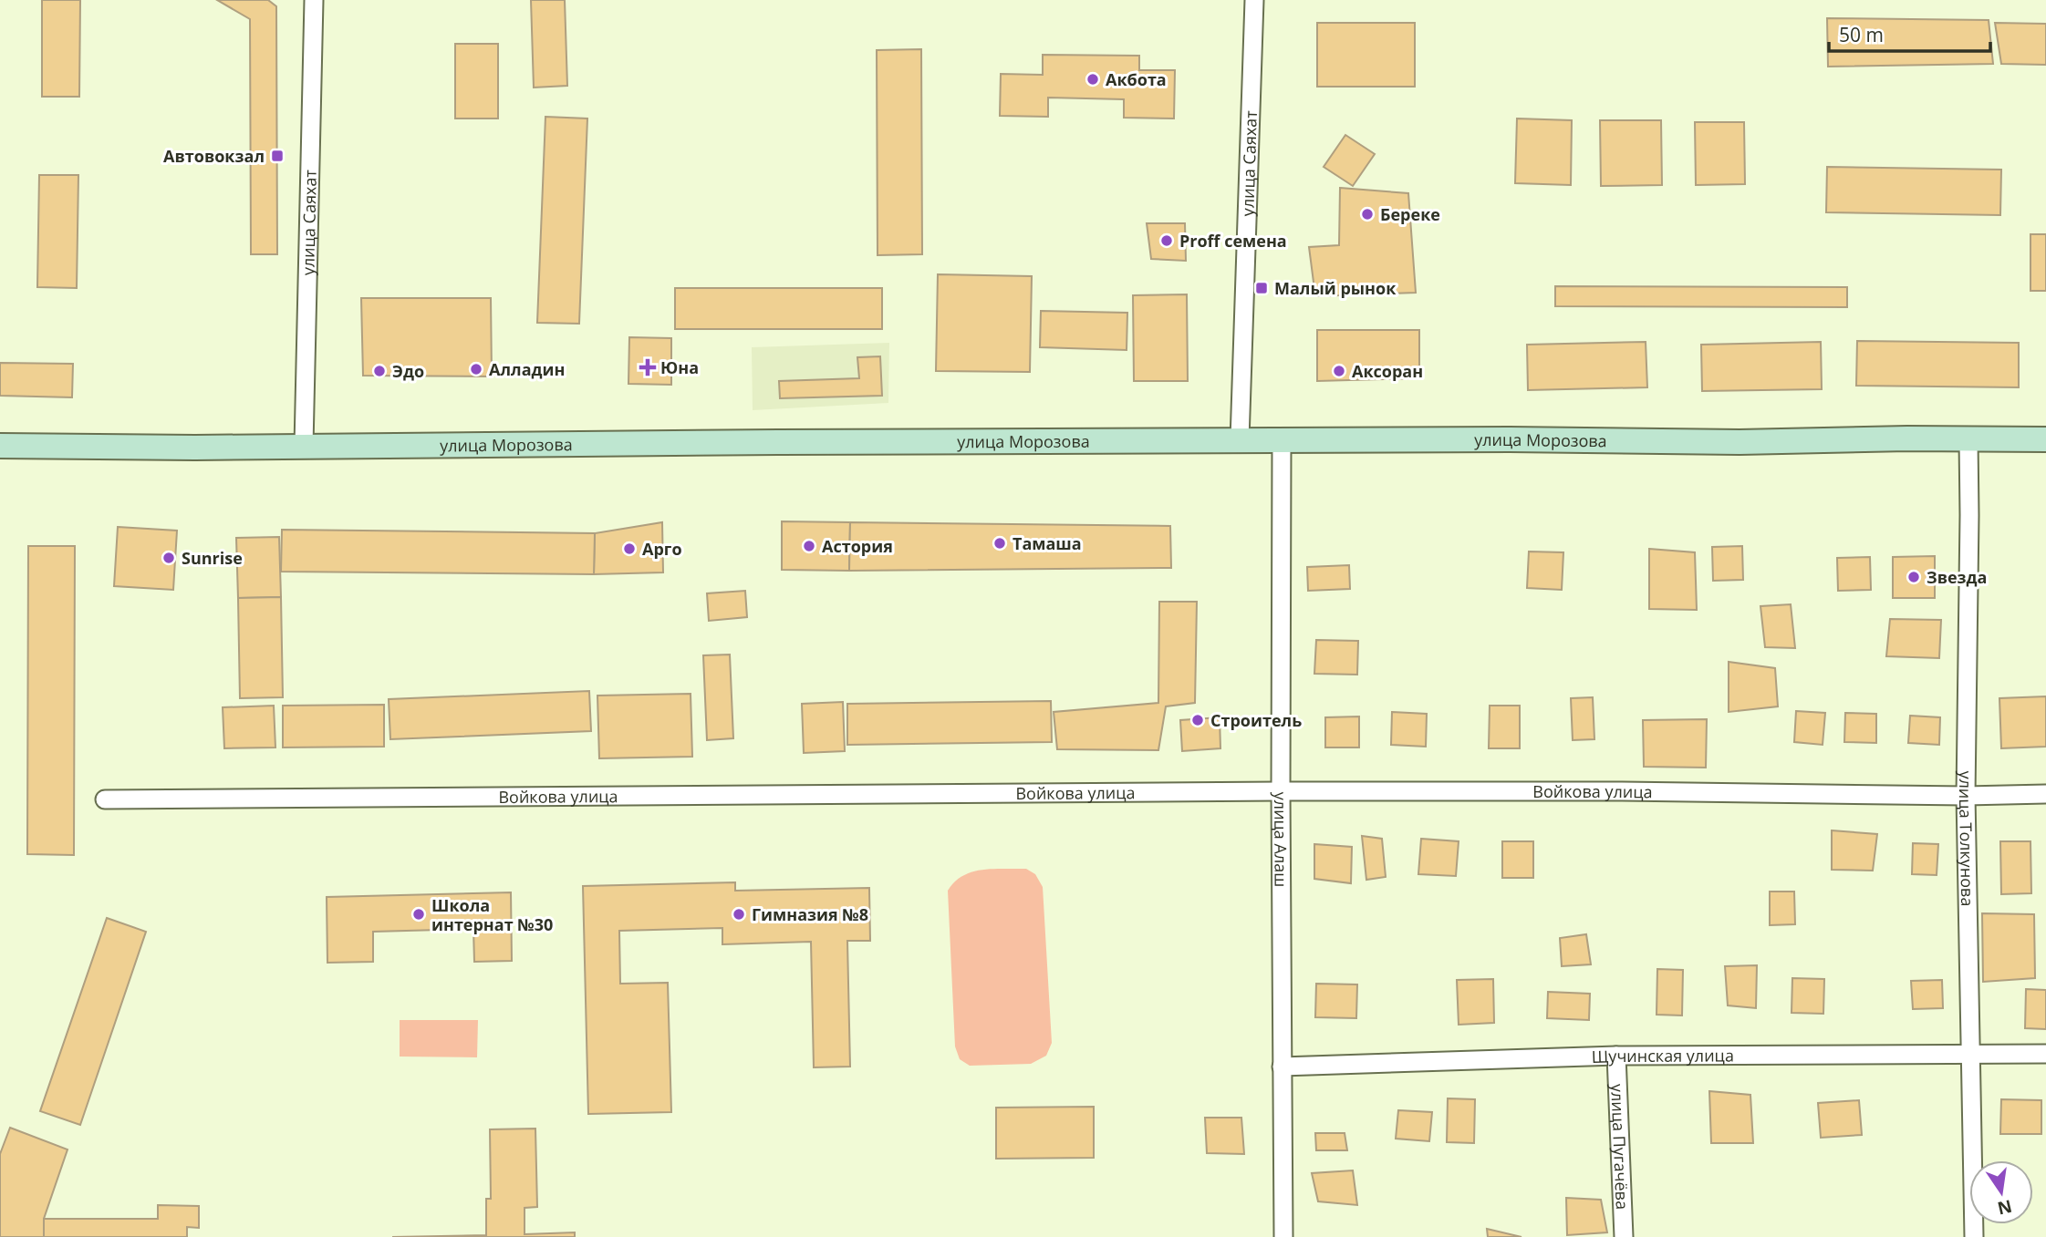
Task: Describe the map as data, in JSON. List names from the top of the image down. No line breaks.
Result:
{"streets":{"main road":["улица Морозова"],"street":["улица Саяхат","Войкова улица","улица Алаш","улица Толкунова","Щучинская улица","улица Пугачёва"]},"crossings":[["улица Саяхат","улица Морозова"],["улица Морозова","улица Алаш"],["улица Морозова","улица Толкунова"],["Войкова улица","улица Алаш"],["Войкова улица","улица Толкунова"],["улица Алаш","Щучинская улица"],["улица Толкунова","Щучинская улица"],["Щучинская улица","улица Пугачёва"]],"places":{"other":["Акбота","Береке","Proff семена","Алладин","Эдо","Аксоран","Тамаша","Астория","Арго","Sunrise","Звезда","Строитель","Школа интернат №30","Гимназия №8"],"transit":["Автовокзал","Малый рынок"],"health":["Юна"]},"scale_bar":"50 m","north":"bottom"}
